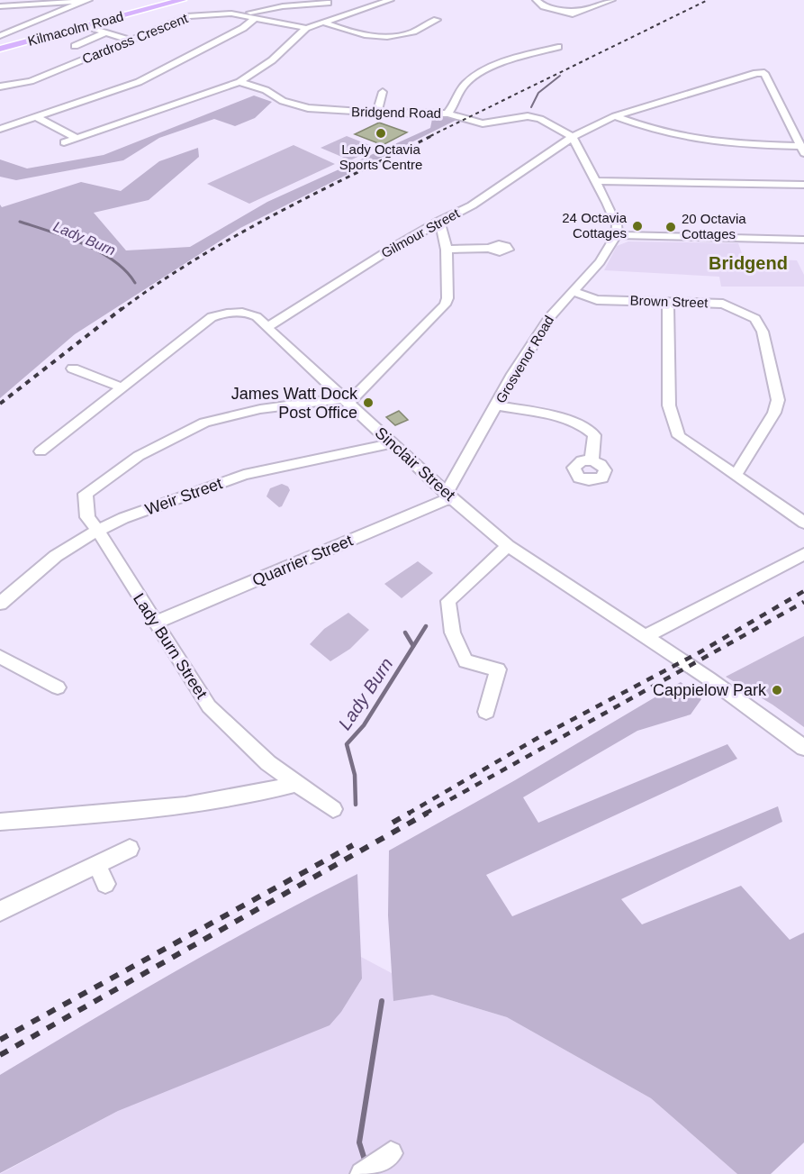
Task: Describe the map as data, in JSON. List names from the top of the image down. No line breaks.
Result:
{"streets":{"main road":["Kilmacolm Road"],"street":["Cardross Crescent","Bridgend Road","Gilmour Street","Brown Street","Grosvenor Road","Sinclair Street","Weir Street","Quarrier Street","Lady Burn Street"]},"crossings":[["Bridgend Road","Gilmour Street"],["Gilmour Street","Sinclair Street"],["Brown Street","Grosvenor Road"],["Grosvenor Road","Sinclair Street"],["Grosvenor Road","Quarrier Street"],["Sinclair Street","Weir Street"],["Sinclair Street","Quarrier Street"],["Sinclair Street","Lady Burn Street"],["Weir Street","Lady Burn Street"],["Quarrier Street","Lady Burn Street"]],"districts":["Bridgend"],"water":["Lady Burn"],"places":["Lady Octavia Sports Centre","24 Octavia Cottages","20 Octavia Cottages","James Watt Dock Post Office","Cappielow Park"]}
